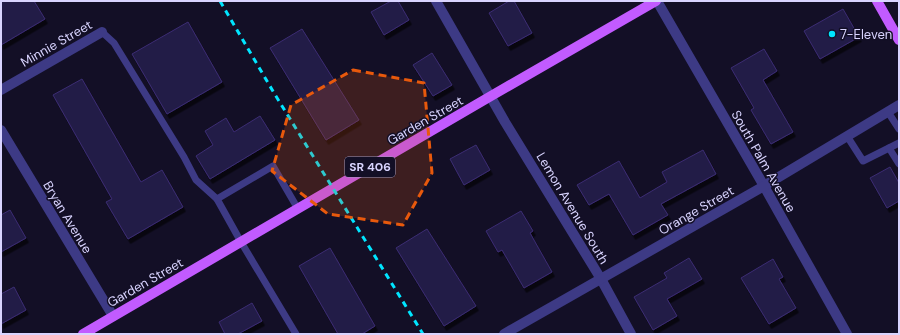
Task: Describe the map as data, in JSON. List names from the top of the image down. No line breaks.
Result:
{"streets":{"main road":["Garden Street","SR 406"],"street":["Minnie Street","South Palm Avenue","Lemon Avenue South","Orange Street","Bryan Avenue"]},"crossings":[["Garden Street","South Palm Avenue"],["Garden Street","Lemon Avenue South"],["Garden Street","Bryan Avenue"],["South Palm Avenue","Orange Street"],["Lemon Avenue South","Orange Street"]],"places":["7-Eleven"]}
